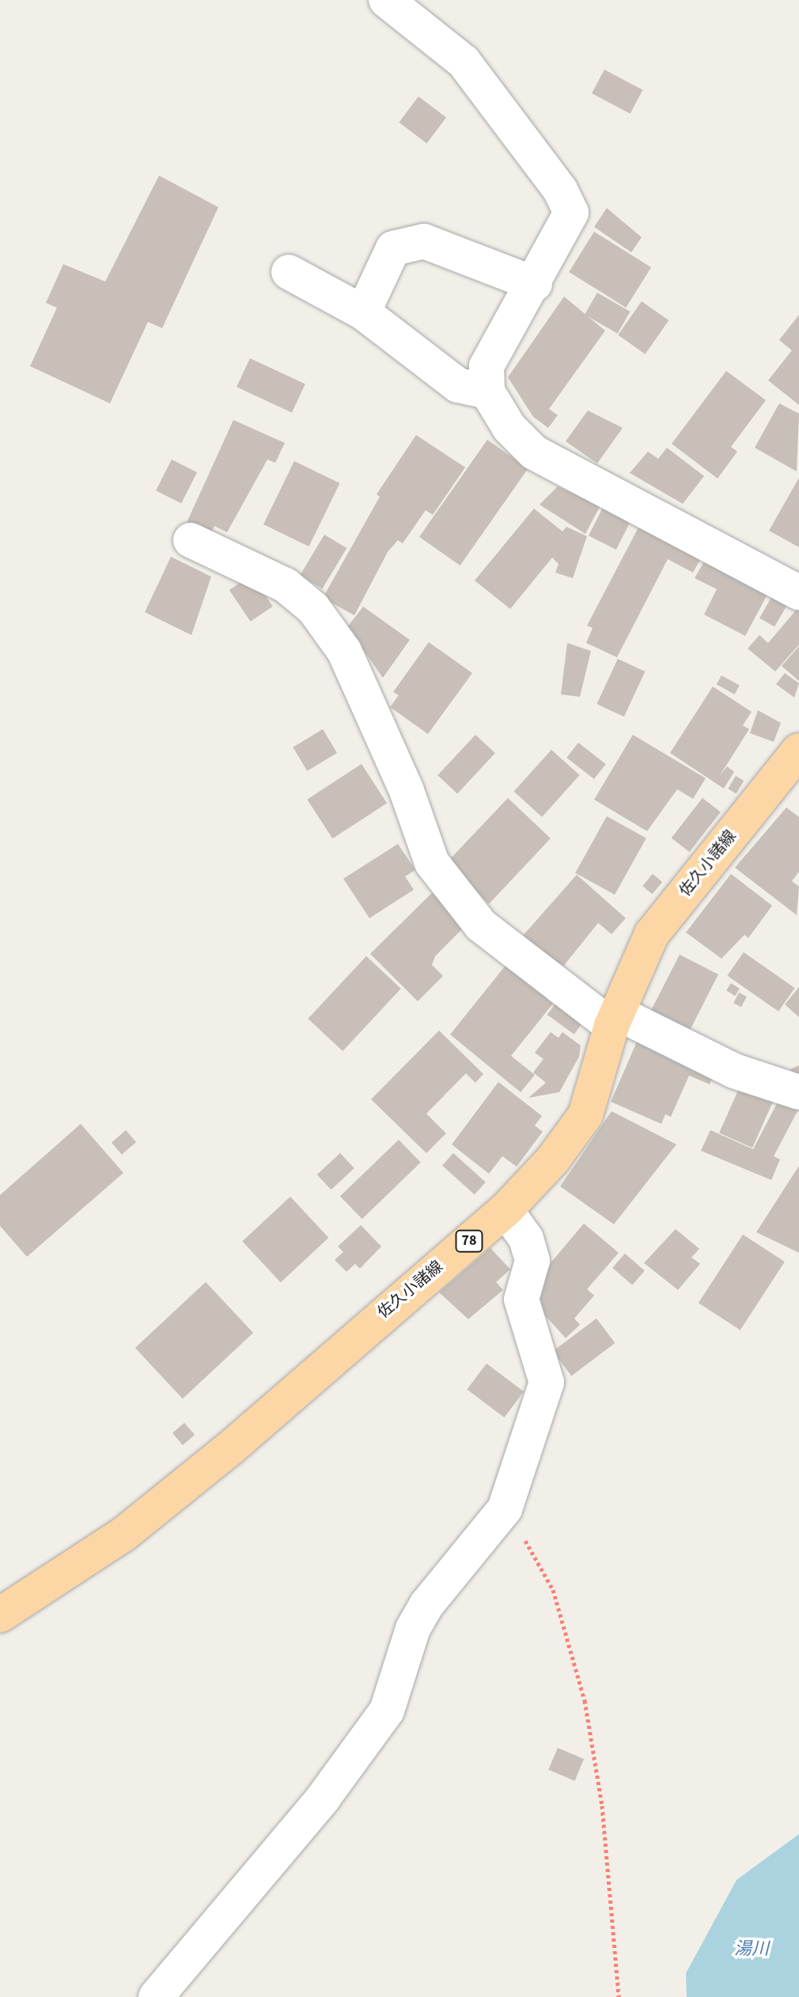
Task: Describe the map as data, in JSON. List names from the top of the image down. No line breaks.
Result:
{"streets":{"main road":["佐久小諸線","78"]},"water":["湯川"]}
